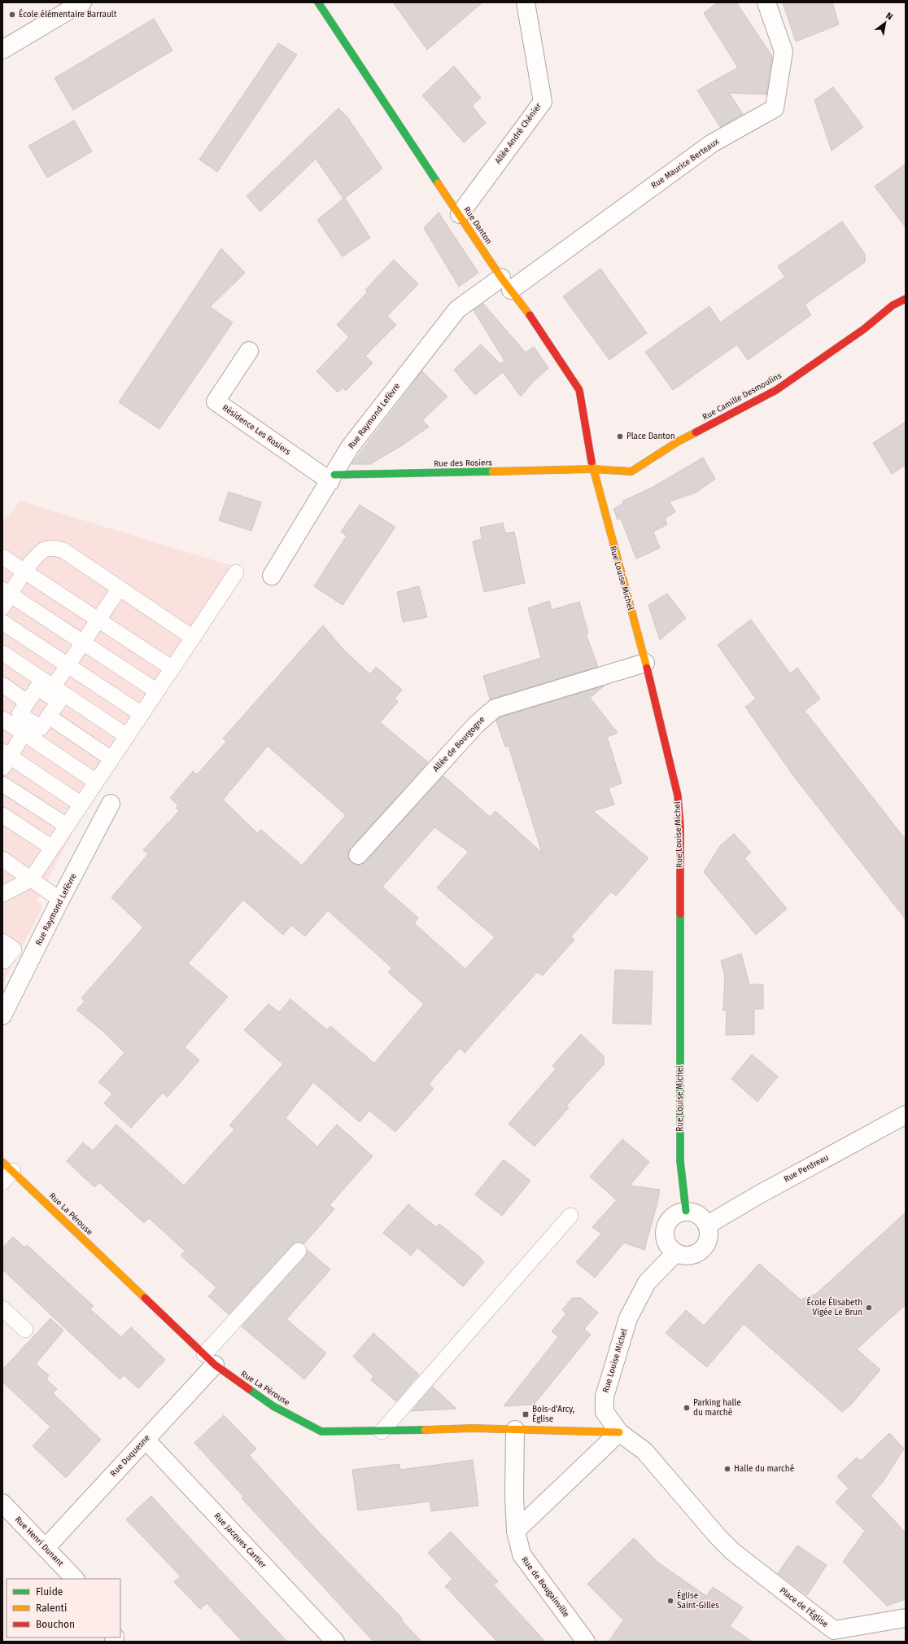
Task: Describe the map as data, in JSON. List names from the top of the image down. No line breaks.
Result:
{"streets":{"street":["Allée André Chénier","Rue Maurice Berteaux","Rue Danton","Rue Camille Desmoulins","Rue Raymond Lefèvre","Résidence Les Rosiers","Rue des Rosiers","Rue Louise Michel","Allée de Bourgogne","Rue Perdreau","Rue La Pérouse","Rue Duquesne","Rue Jacques Cartier","Rue Henri Dunant","Rue de Bougainville","Place de l'Église"]},"crossings":[["Allée André Chénier","Rue Danton"],["Rue Maurice Berteaux","Rue Danton"],["Rue Maurice Berteaux","Rue Raymond Lefèvre"],["Rue Danton","Rue Camille Desmoulins"],["Rue Danton","Rue Raymond Lefèvre"],["Rue Danton","Rue des Rosiers"],["Rue Danton","Rue Louise Michel"],["Rue Camille Desmoulins","Rue des Rosiers"],["Rue Camille Desmoulins","Rue Louise Michel"],["Rue Raymond Lefèvre","Résidence Les Rosiers"],["Rue Raymond Lefèvre","Rue des Rosiers"],["Résidence Les Rosiers","Rue des Rosiers"],["Rue des Rosiers","Rue Louise Michel"],["Rue Louise Michel","Allée de Bourgogne"],["Rue Louise Michel","Rue Perdreau"],["Rue Louise Michel","Rue La Pérouse"],["Rue Louise Michel","Place de l'Église"],["Rue La Pérouse","Rue Duquesne"],["Rue La Pérouse","Rue de Bougainville"],["Rue Duquesne","Rue Jacques Cartier"],["Rue Duquesne","Rue Henri Dunant"]],"places":{"other":["École élémentaire Barrault","Place Danton","École Élisabeth Vigée Le Brun","Parking halle du marché","Halle du marché","Église Saint-Gilles"],"transit":["Bois-d'Arcy, Église"]},"legend":["Fluide","Ralenti","Bouchon"],"north":"top right"}
